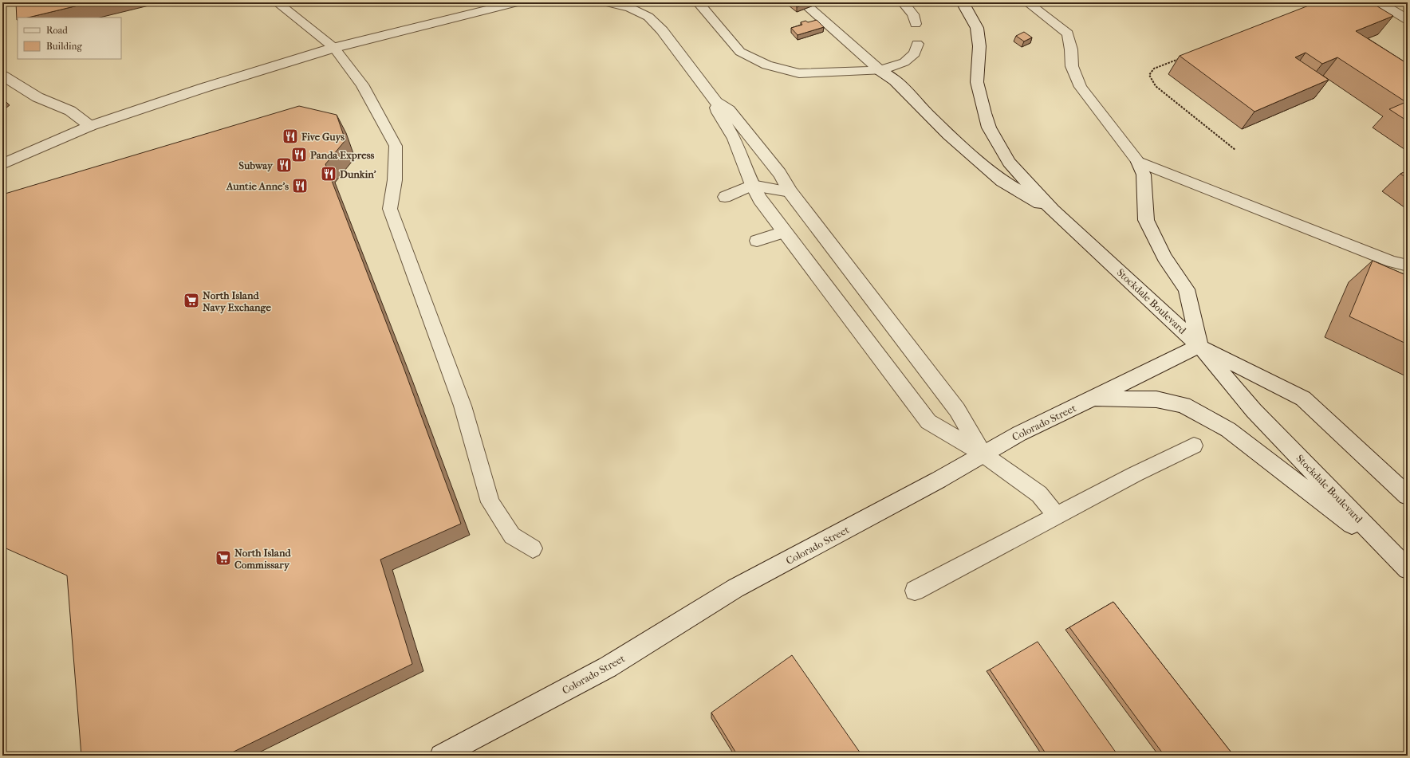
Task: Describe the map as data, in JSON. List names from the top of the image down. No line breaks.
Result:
{"streets":{"main road":["Stockdale Boulevard","Colorado Street"]},"crossings":[["Stockdale Boulevard","Colorado Street"]],"places":{"restaurant":["Five Guys","Panda Express","Subway","Dunkin'","Auntie Anne's"],"supermarket":["North Island Navy Exchange","North Island Commissary"]},"legend":["Road","Building"]}
